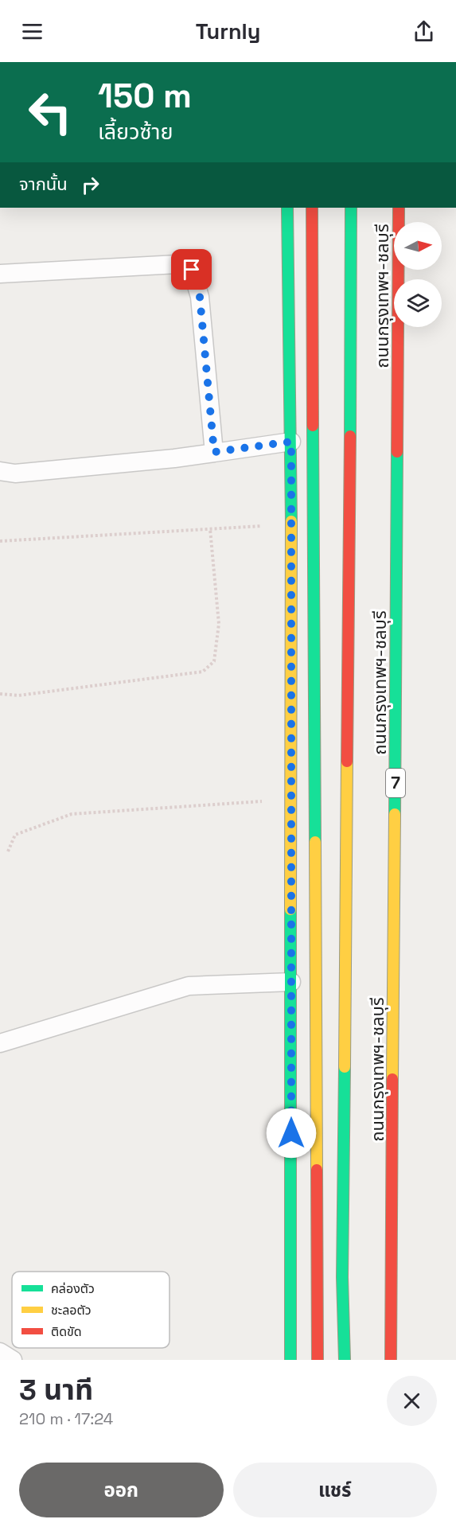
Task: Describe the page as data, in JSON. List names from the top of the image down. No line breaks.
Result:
{"streets":{"main road":["ถนนกรุงเทพฯ-ชลบุรี","7"]},"legend":["คล่องตัว","ชะลอตัว","ติดขัด"],"north":"right","page":{"header":"Turnly","turn":["150 m","เลี้ยวซ้าย"],"then":"จากนั้น","heading":["3 นาที","210 m · 17:24"],"buttons":["ออก","แชร์"]}}
